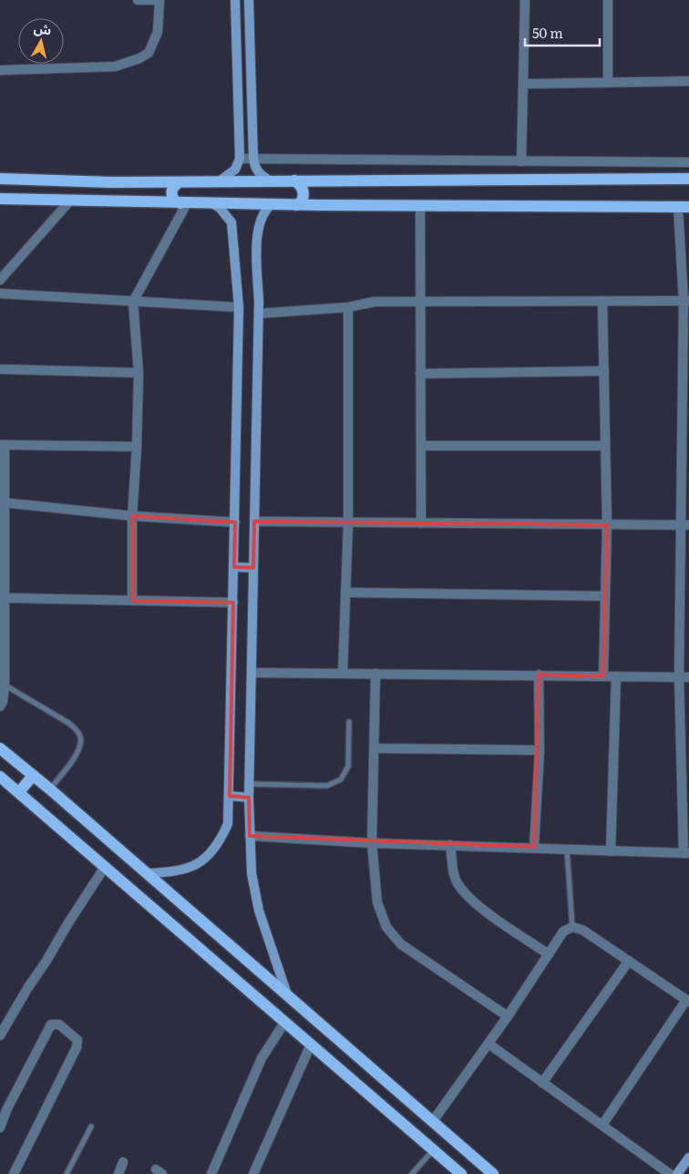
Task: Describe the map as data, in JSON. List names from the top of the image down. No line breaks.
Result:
{"scale_bar":"50 m","north":"top"}
